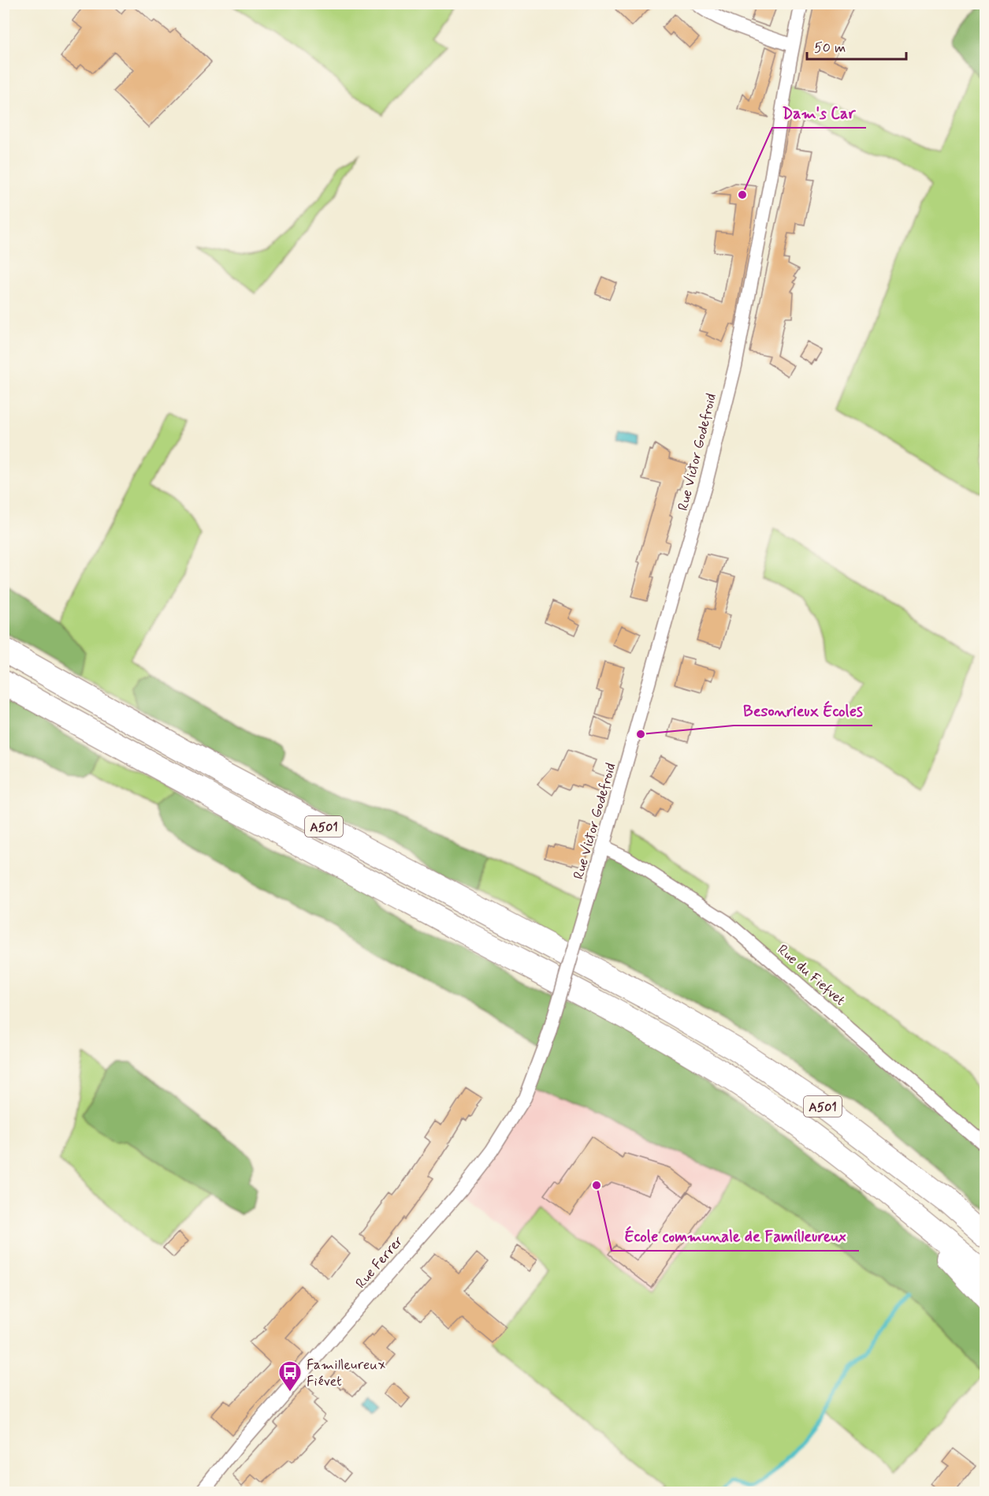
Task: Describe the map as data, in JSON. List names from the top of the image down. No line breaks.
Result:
{"streets":{"highway":["A501"],"street":["Rue Victor Godefroid","Rue du Fiefvet","Rue Ferrer"]},"crossings":[["Rue Victor Godefroid","Rue du Fiefvet"],["Rue Victor Godefroid","Rue Ferrer"]],"places":{"other":["Dam's Car","Besonrieux Écoles","École communale de Familleureux"],"bus stop":["Familleureux Fiévet"]},"scale_bar":"50 m"}
